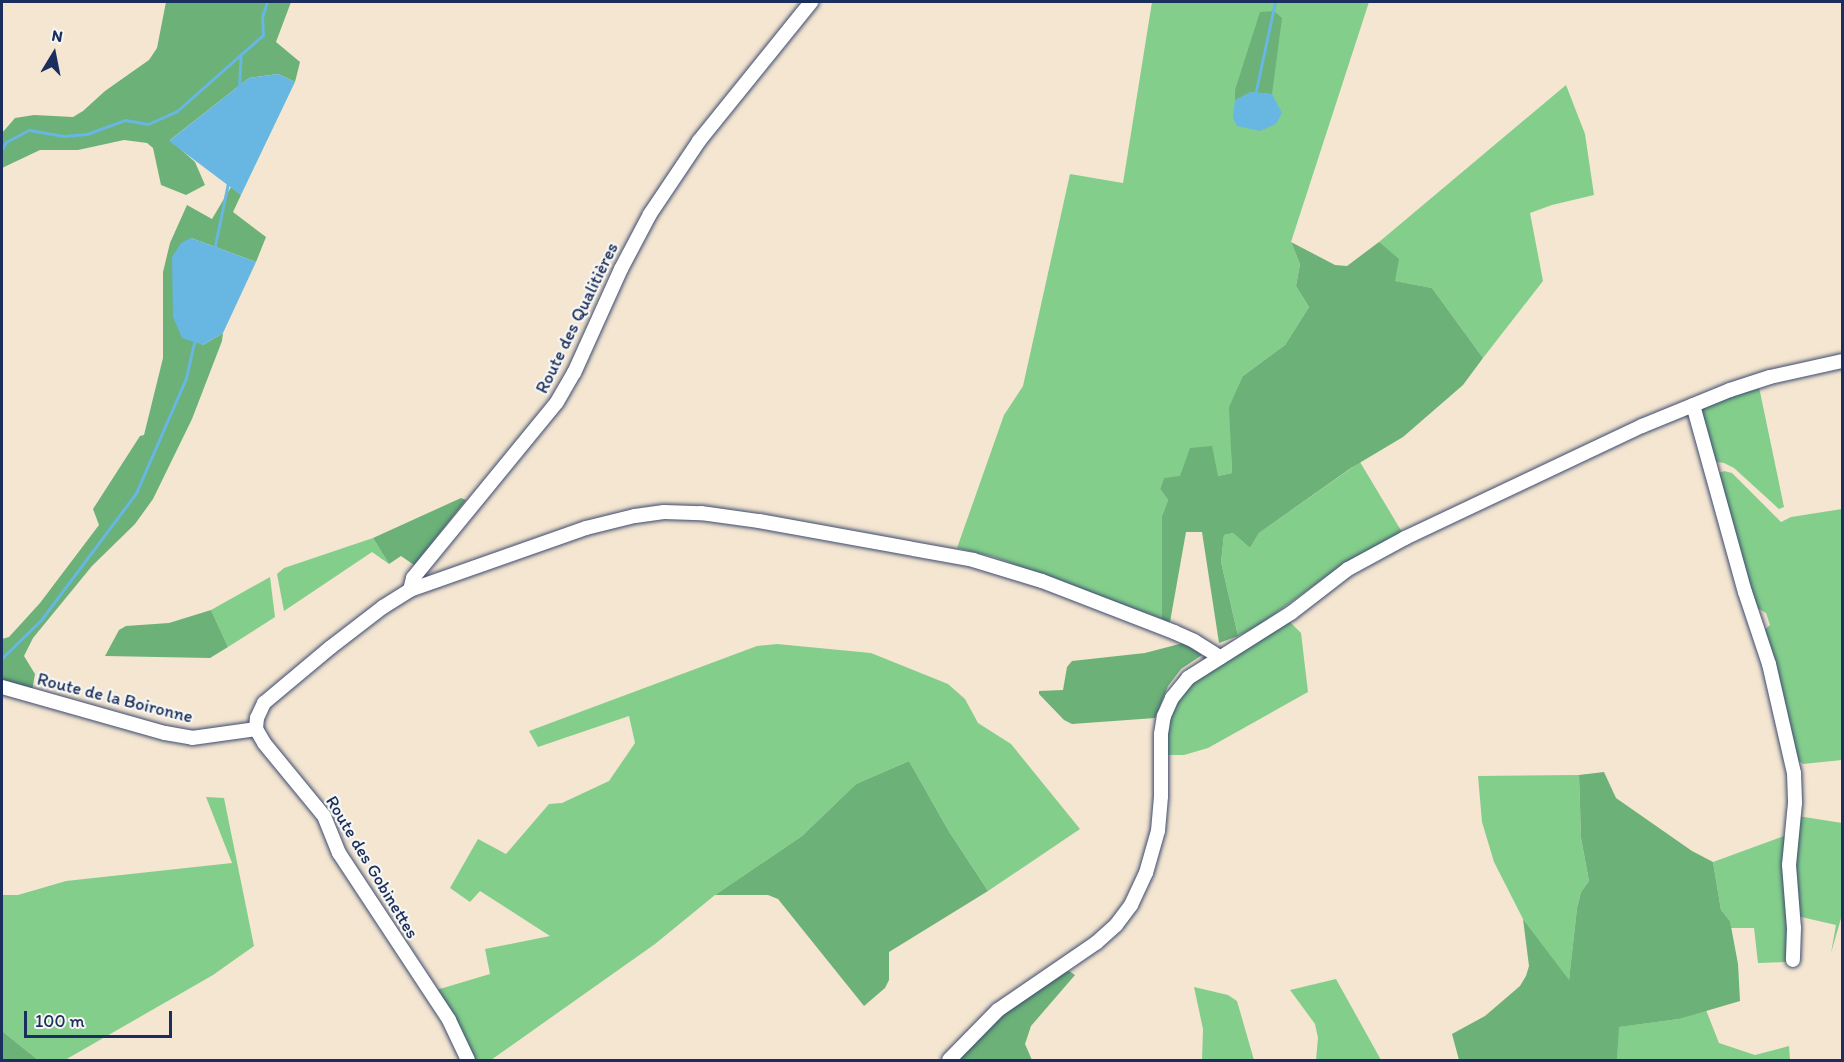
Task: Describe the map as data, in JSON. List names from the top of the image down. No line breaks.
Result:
{"streets":{"street":["Route des Qualitières","Route de la Boironne","Route des Gobinettes"]},"crossings":[["Route des Qualitières","Route de la Boironne"],["Route des Qualitières","Route des Gobinettes"],["Route de la Boironne","Route des Gobinettes"]],"scale_bar":"100 m","north":"top"}
